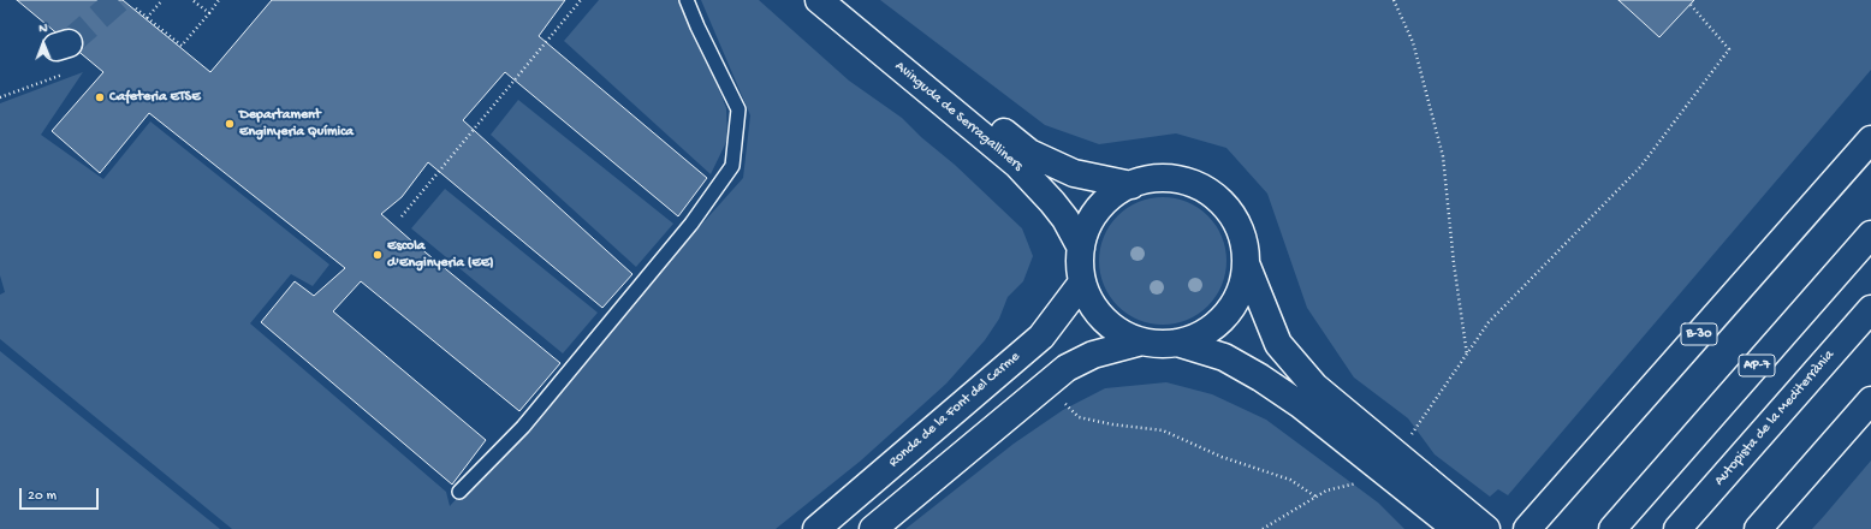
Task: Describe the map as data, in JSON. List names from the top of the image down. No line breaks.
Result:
{"streets":{"main road":["Avinguda de Serragalliners","B-30","AP-7","Ronda de la Font del Carme","Autopista de la Mediterrània"]},"crossings":[["Avinguda de Serragalliners","Ronda de la Font del Carme"]],"places":["Cafeteria ETSE","Departament Enginyeria Química","Escola d'Enginyeria (EE)"],"scale_bar":"20 m","north":"top"}
